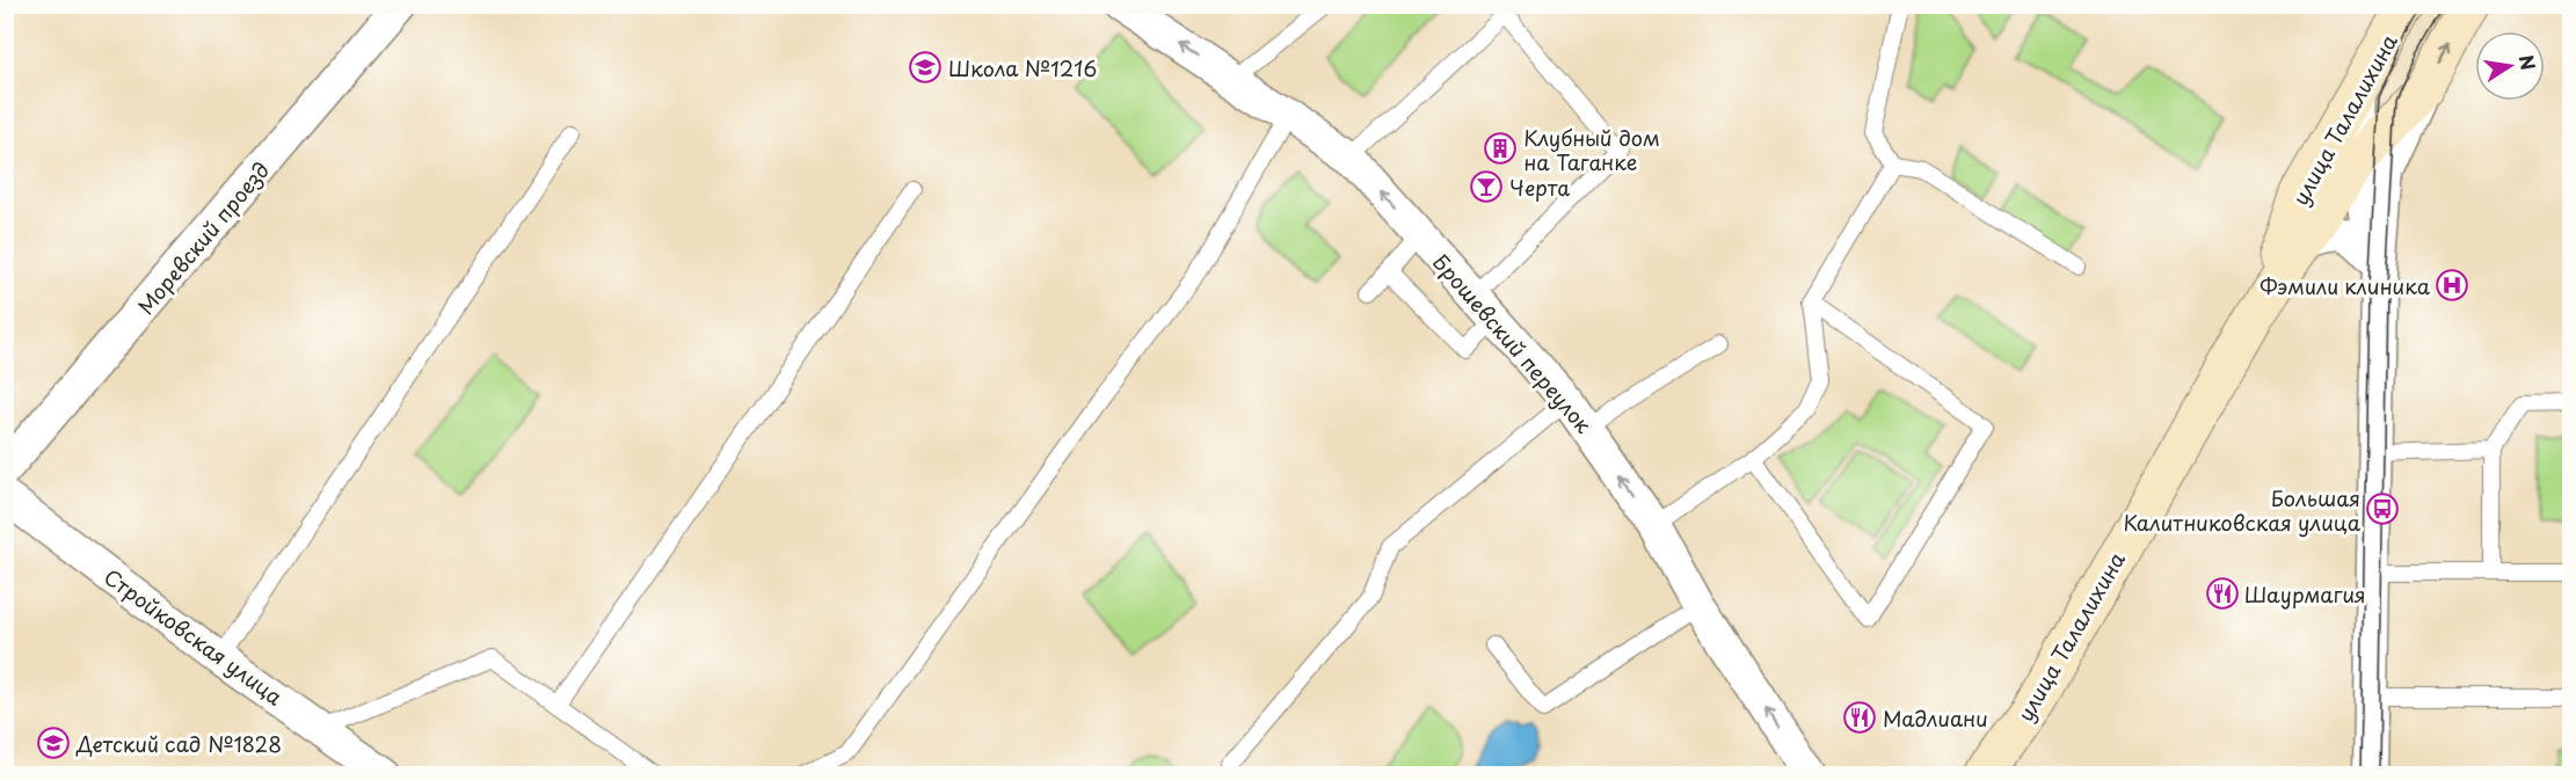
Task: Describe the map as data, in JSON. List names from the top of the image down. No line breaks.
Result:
{"streets":{"street":["улица Талалихина","Моревский проезд","Брошевский переулок","Стройковская улица"]},"one_way":["Брошевский переулок"],"places":{"school or university":["Школа №1216","Детский сад №1828"],"building":["Клубный дом на Таганке"],"bar":["Черта"],"hospital":["Фэмили клиника"],"bus stop":["Большая Калитниковская улица"],"restaurant":["Шаурмагия","Мадлиани"]},"north":"right"}
